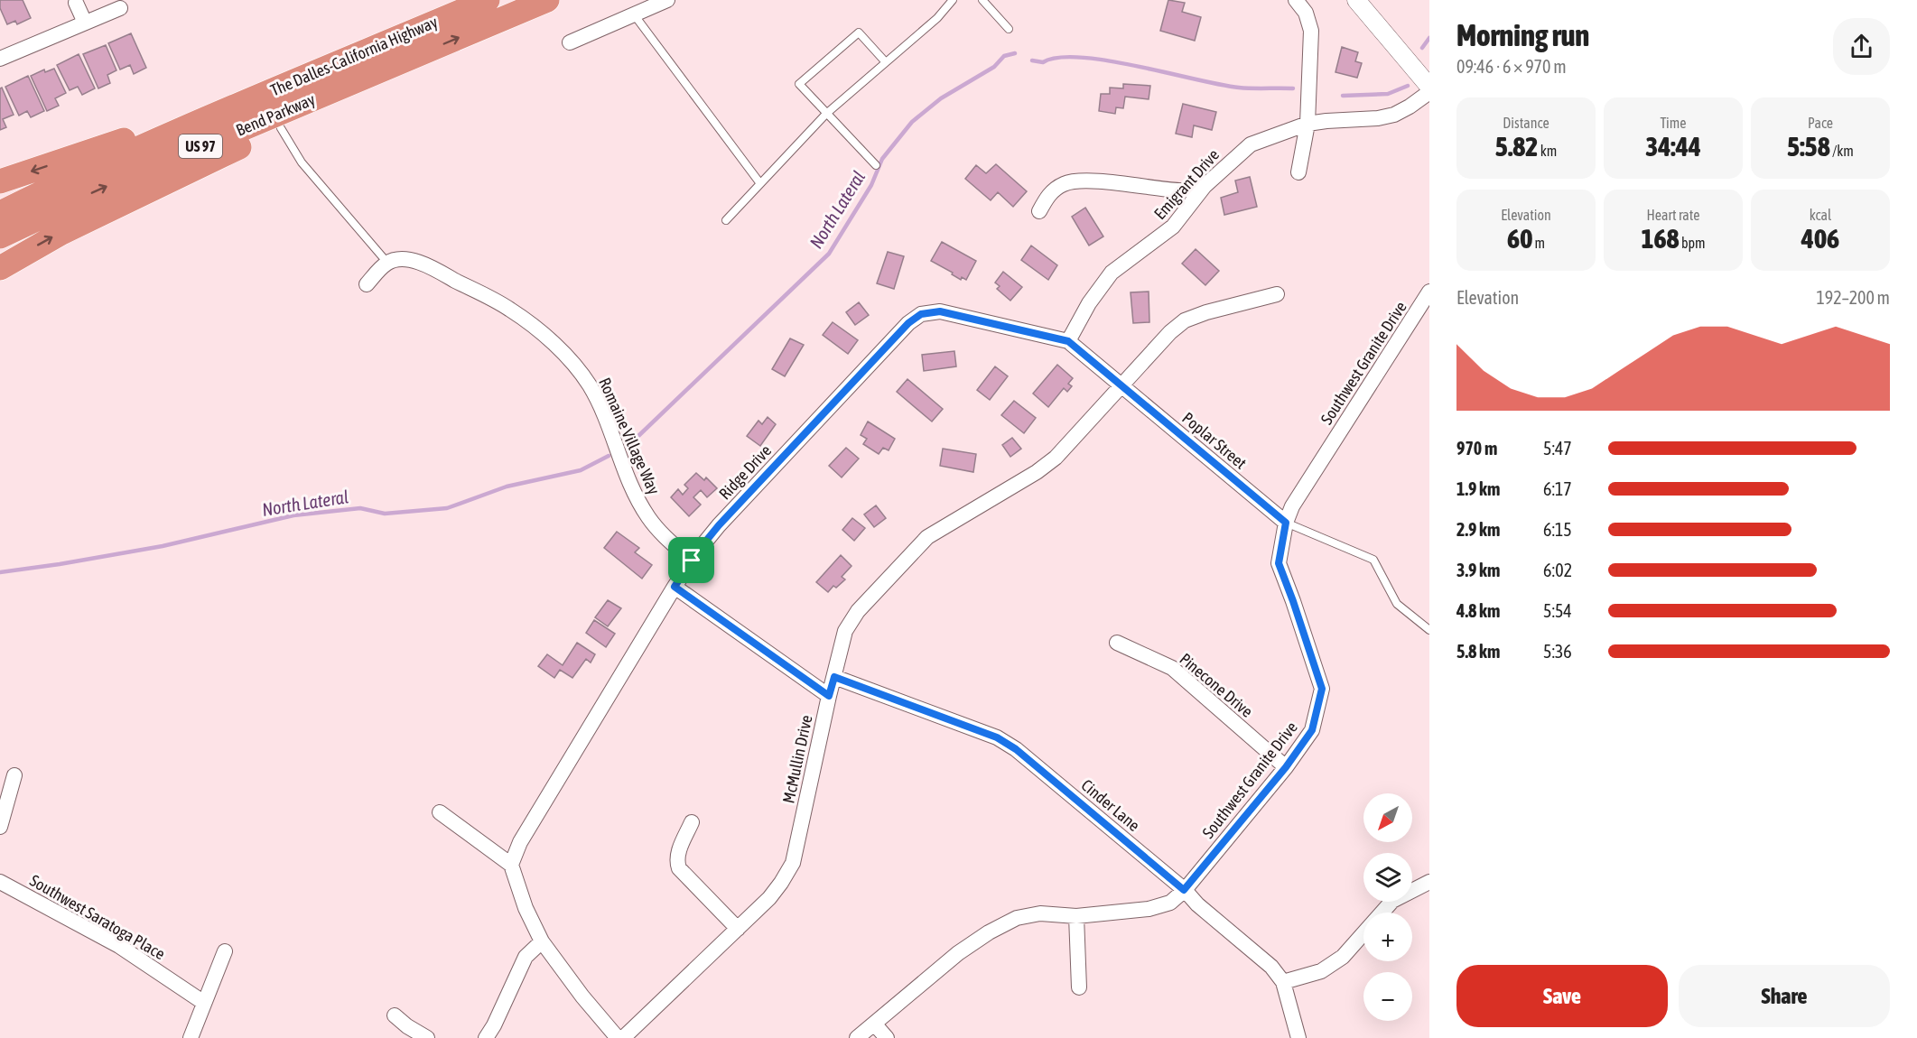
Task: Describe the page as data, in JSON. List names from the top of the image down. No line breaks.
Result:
{"streets":{"highway":["The Dalles-California Highway","Bend Parkway","US 97"],"street":["Emigrant Drive","Southwest Granite Drive","Romaine Village Way","Poplar Street","Ridge Drive","Pinecone Drive","McMullin Drive","Cinder Lane","Southwest Saratoga Place"]},"crossings":[["The Dalles-California Highway","Bend Parkway"],["Emigrant Drive","Ridge Drive"],["Southwest Granite Drive","Poplar Street"],["Southwest Granite Drive","Pinecone Drive"],["Southwest Granite Drive","Cinder Lane"],["Romaine Village Way","Ridge Drive"],["Poplar Street","Ridge Drive"],["Poplar Street","McMullin Drive"],["Ridge Drive","McMullin Drive"],["McMullin Drive","Cinder Lane"]],"water":["North Lateral"],"north":"bottom left","page":{"heading":["Morning run","09:46 · 6 × 970 m"],"stats":[["Distance","5.82 km"],["Time","34:44"],["Pace","5:58 /km"],["Elevation","60 m"],["Heart rate","168 bpm"],["kcal","406"]],"chart":["Elevation","192–200 m"],"list":[{"name":"970 m","note":"5:47"},{"name":"1.9 km","note":"6:17"},{"name":"2.9 km","note":"6:15"},{"name":"3.9 km","note":"6:02"},{"name":"4.8 km","note":"5:54"},{"name":"5.8 km","note":"5:36"}],"map_buttons":["+","−"],"buttons":["Save","Share"]}}
